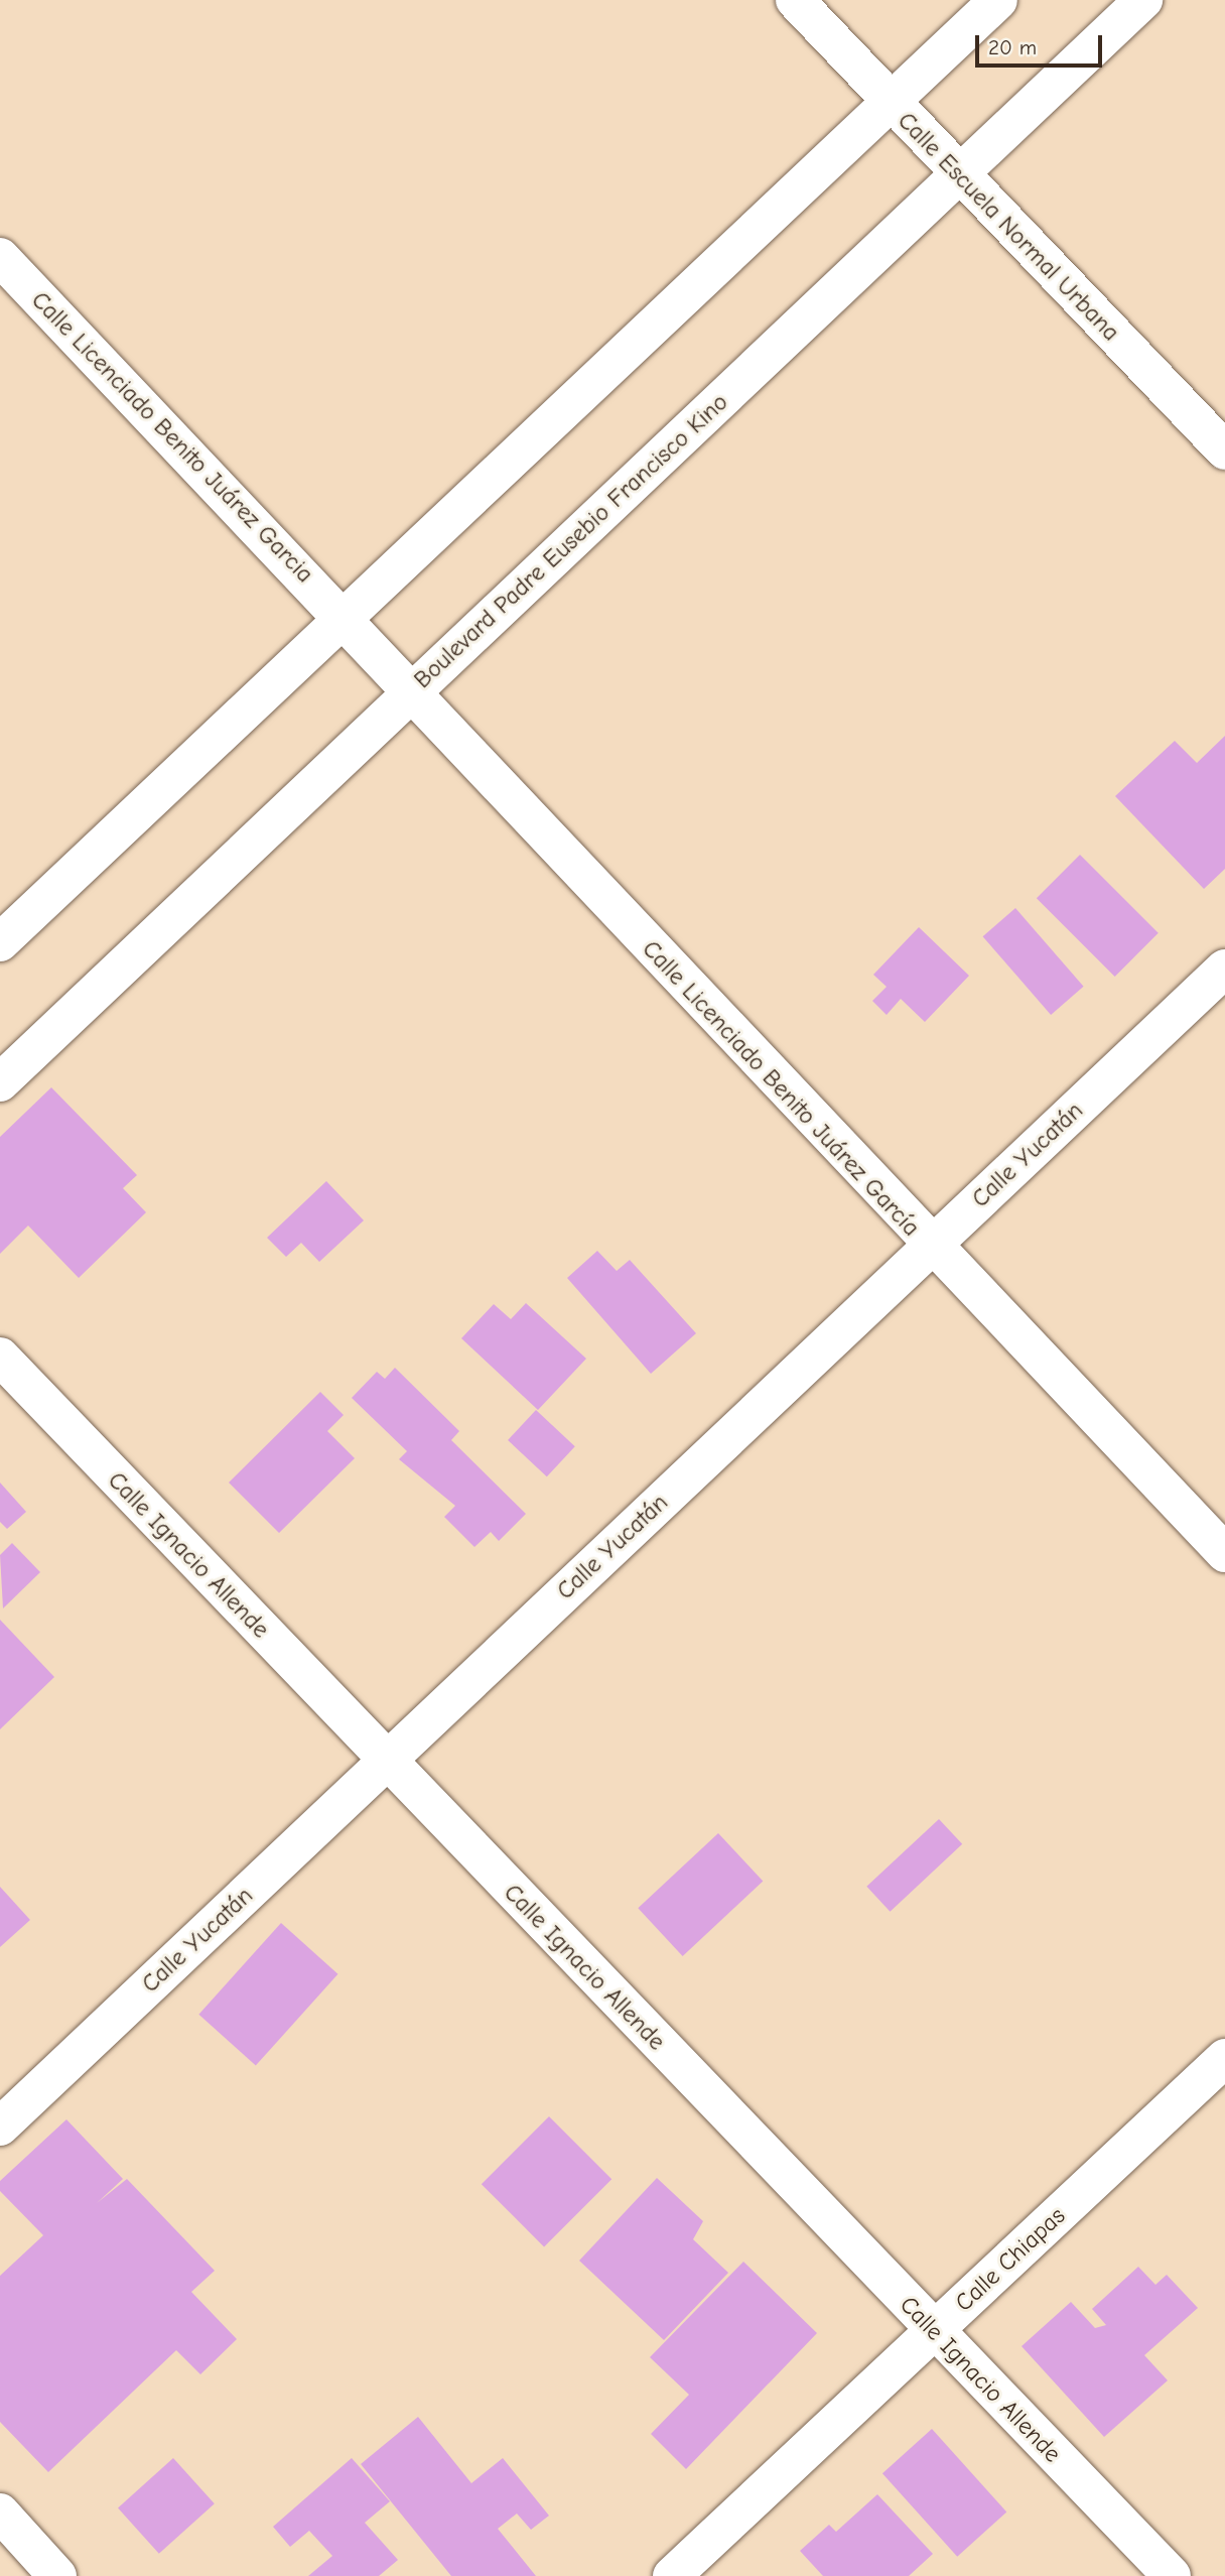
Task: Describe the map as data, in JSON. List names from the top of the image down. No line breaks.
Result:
{"streets":{"street":["Calle Escuela Normal Urbana","Calle Licenciado Benito Juárez Garcia","Boulevard Padre Eusebio Francisco Kino","Calle Licenciado Benito Juárez García","Calle Yucatán","Calle Ignacio Allende","Calle Chiapas"]},"crossings":[["Calle Escuela Normal Urbana","Boulevard Padre Eusebio Francisco Kino"],["Calle Licenciado Benito Juárez Garcia","Calle Licenciado Benito Juárez García"],["Boulevard Padre Eusebio Francisco Kino","Calle Licenciado Benito Juárez García"],["Calle Licenciado Benito Juárez García","Calle Yucatán"],["Calle Yucatán","Calle Ignacio Allende"],["Calle Ignacio Allende","Calle Chiapas"]],"scale_bar":"20 m"}
